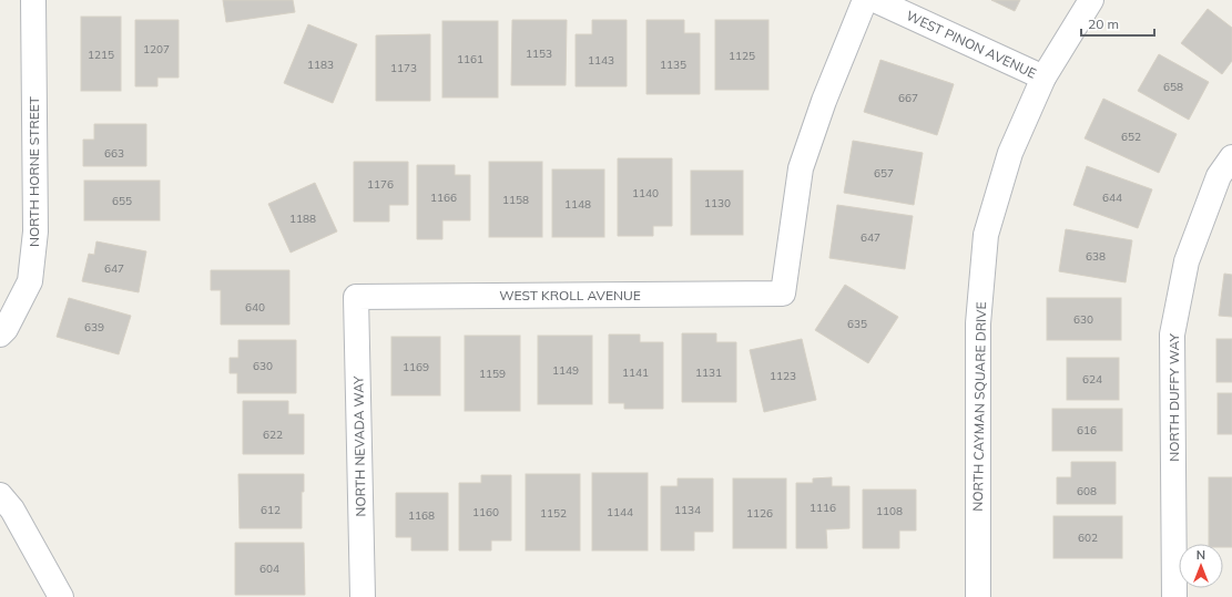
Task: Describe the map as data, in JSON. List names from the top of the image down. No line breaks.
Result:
{"streets":{"street":["WEST PINON AVENUE","NORTH HORNE STREET","WEST KROLL AVENUE","NORTH DUFFY WAY","NORTH CAYMAN SQUARE DRIVE","NORTH NEVADA WAY"]},"crossings":[["WEST PINON AVENUE","NORTH CAYMAN SQUARE DRIVE"],["WEST KROLL AVENUE","NORTH NEVADA WAY"]],"house_numbers":["1207","1153","1215","1125","1161","1143","1183","1135","1173","658","667","652","663","657","1176","1140","1166","644","1158","655","1130","1148","1188","647","638","647","640","630","635","639","630","1169","1149","1141","1131","1159","1123","624","616","622","608","1116","612","1134","1108","1160","1144","1152","1126","1168","602","604"],"scale_bar":"20 m","north":"top"}
